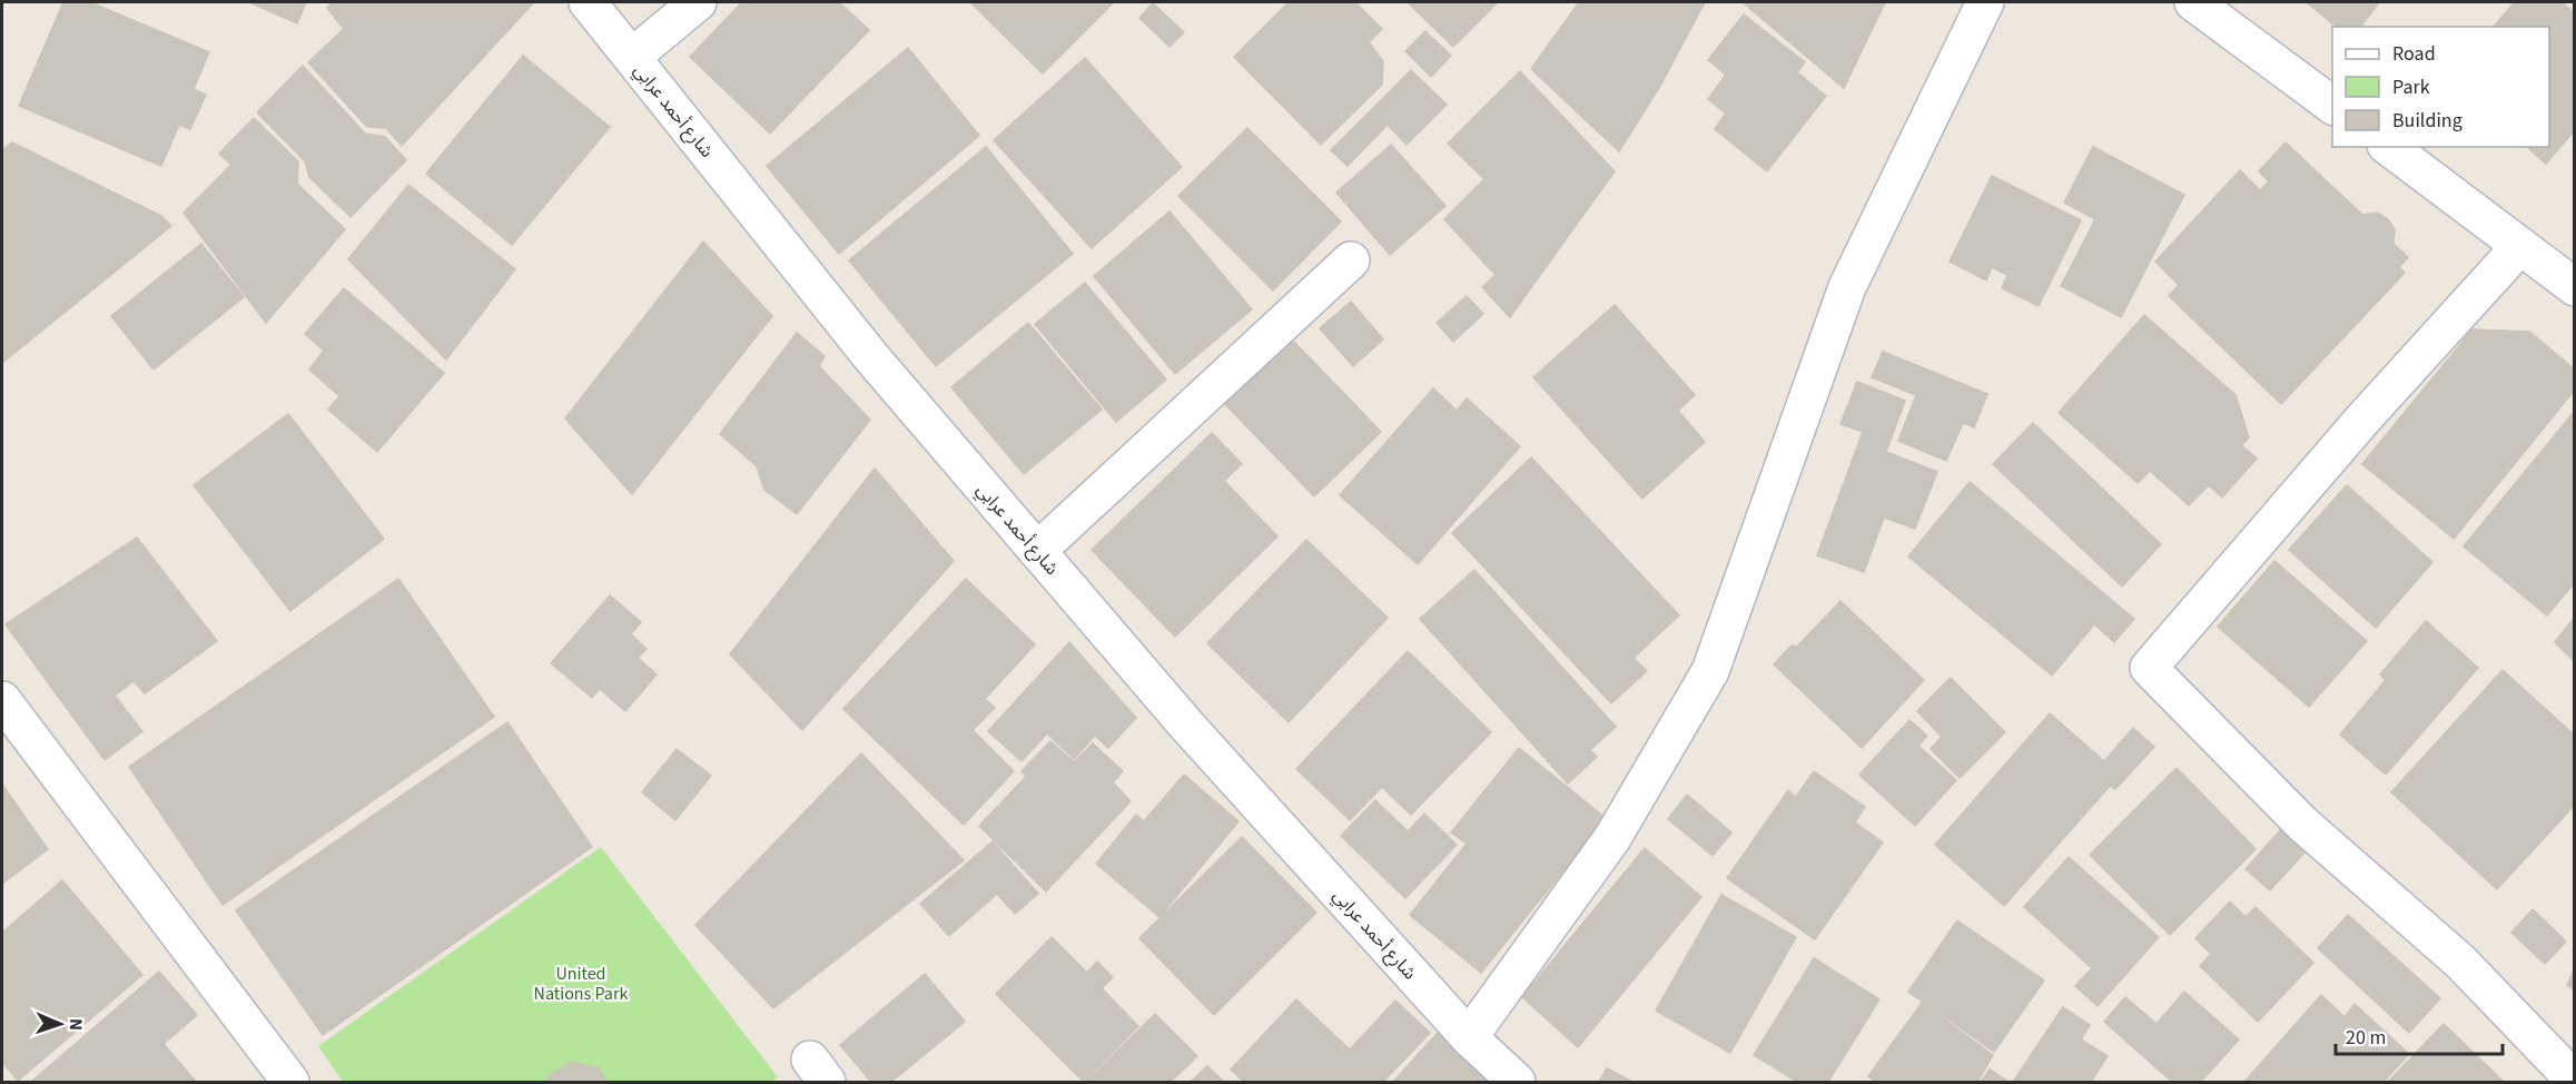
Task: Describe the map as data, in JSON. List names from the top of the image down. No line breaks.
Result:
{"streets":{"street":["شارع أحمد عرابي"]},"parks":["United Nations Park"],"legend":["Road","Park","Building"],"scale_bar":"20 m","north":"right"}
